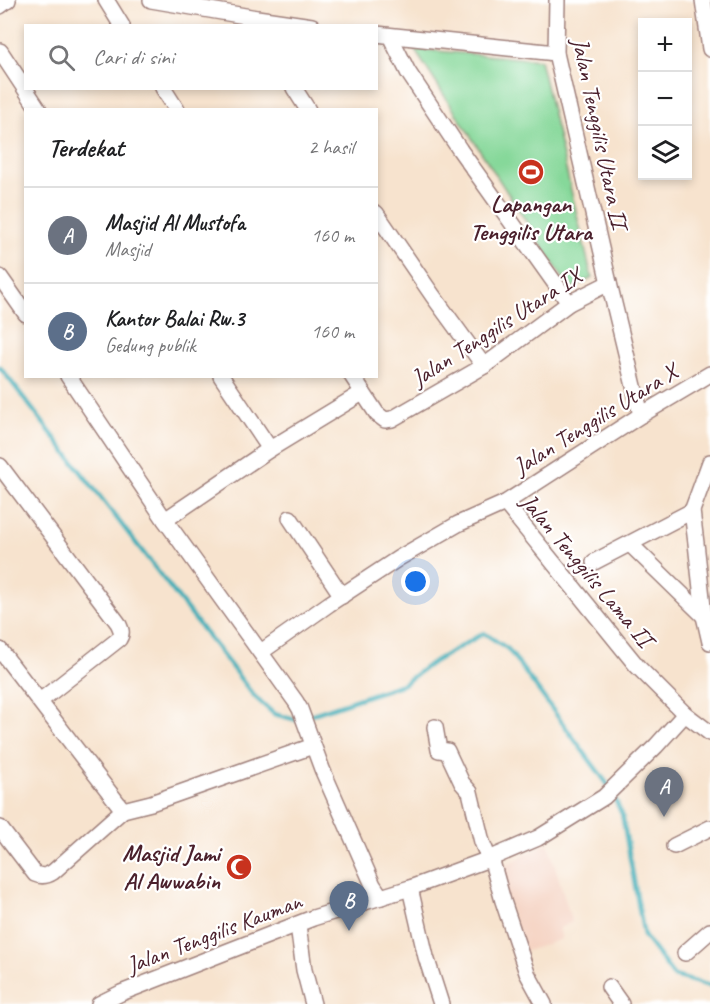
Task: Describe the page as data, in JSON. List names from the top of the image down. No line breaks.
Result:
{"streets":{"street":["Jalan Tenggilis Utara II","Jalan Tenggilis Utara IX","Jalan Tenggilis Utara X","Jalan Tenggilis Lama II","Jalan Tenggilis Kauman"]},"crossings":[["Jalan Tenggilis Utara II","Jalan Tenggilis Utara IX"],["Jalan Tenggilis Utara II","Jalan Tenggilis Utara X"],["Jalan Tenggilis Utara X","Jalan Tenggilis Lama II"],["Jalan Tenggilis Lama II","Jalan Tenggilis Kauman"]],"places":{"sports":["Lapangan Tenggilis Utara"],"mosque":["Masjid Jami Al Awwabin"]},"page":{"map_buttons":["+","−"],"search":"Cari di sini","heading":["Terdekat","2 hasil"],"list":[{"mark":"A","name":"Masjid Al Mustofa","note":"Masjid","value":"160 m"},{"mark":"B","name":"Kantor Balai Rw.3","note":"Gedung publik","value":"160 m"}],"pins":["A","B"]}}
